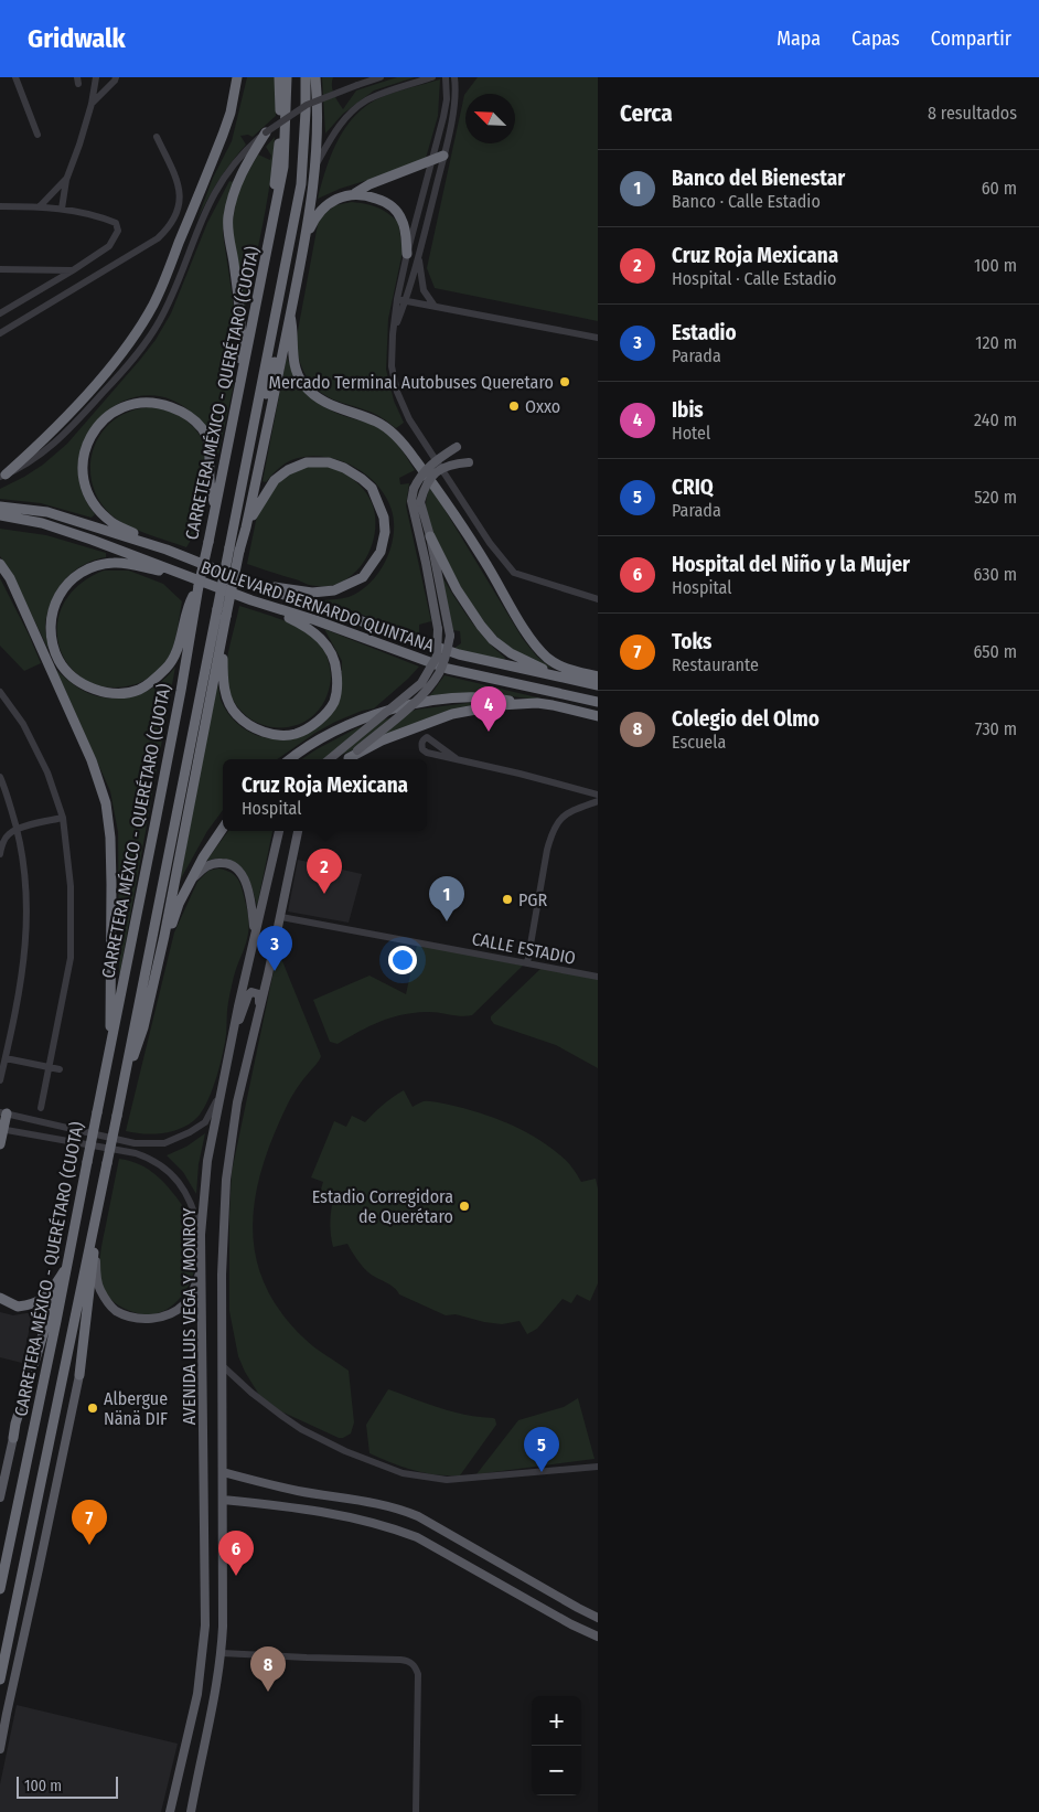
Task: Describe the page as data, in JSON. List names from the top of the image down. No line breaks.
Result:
{"streets":{"highway":["CARRETERA MÉXICO - QUERÉTARO (CUOTA)","BOULEVARD BERNARDO QUINTANA"],"main road":["AVENIDA LUIS VEGA Y MONROY"],"street":["CALLE ESTADIO"]},"crossings":[["CALLE ESTADIO","AVENIDA LUIS VEGA Y MONROY"]],"places":["Mercado Terminal Autobuses Queretaro","Oxxo","PGR","Estadio Corregidora de Querétaro","Albergue Nänä DIF"],"scale_bar":"100 m","north":"top left","page":{"header":"Gridwalk","nav":["Mapa","Capas","Compartir"],"heading":["Cerca","8 resultados"],"list":[{"mark":"1","name":"Banco del Bienestar","note":"Banco · Calle Estadio","value":"60 m"},{"mark":"2","name":"Cruz Roja Mexicana","note":"Hospital · Calle Estadio","value":"100 m"},{"mark":"3","name":"Estadio","note":"Parada","value":"120 m"},{"mark":"4","name":"Ibis","note":"Hotel","value":"240 m"},{"mark":"5","name":"CRIQ","note":"Parada","value":"520 m"},{"mark":"6","name":"Hospital del Niño y la Mujer","note":"Hospital","value":"630 m"},{"mark":"7","name":"Toks","note":"Restaurante","value":"650 m"},{"mark":"8","name":"Colegio del Olmo","note":"Escuela","value":"730 m"}],"pins":["4","2","1","3","5","7","6","8"],"popup":["Cruz Roja Mexicana","Hospital"],"map_buttons":["+","−"],"scale":"100 m"}}
